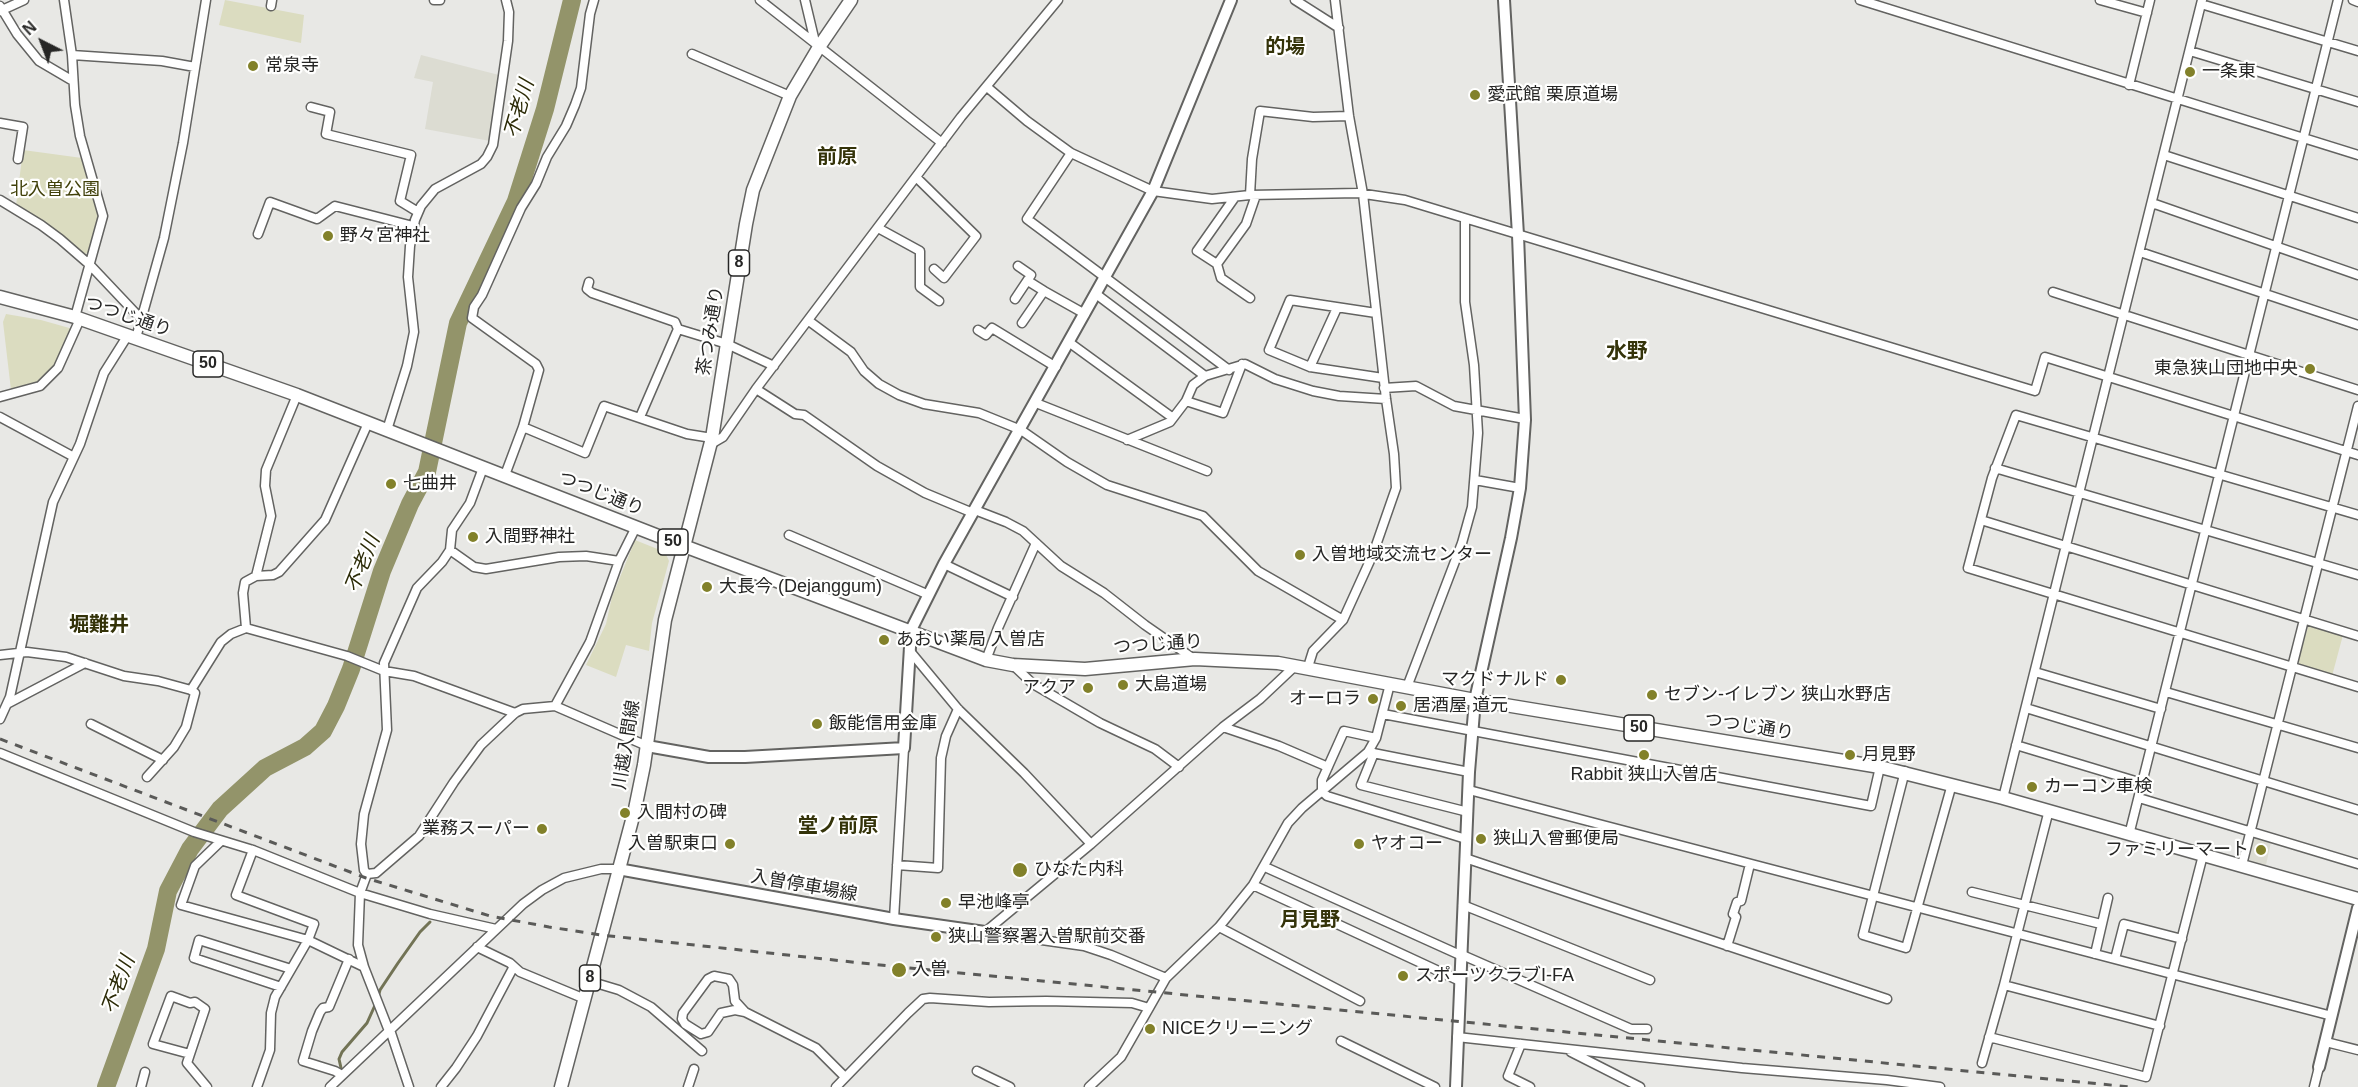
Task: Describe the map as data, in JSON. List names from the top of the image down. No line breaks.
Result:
{"streets":{"main road":["8","つつじ通り","茶つみ通り","50","川越入間線"],"street":["入曽停車場線"]},"crossings":[["つつじ通り","茶つみ通り"],["つつじ通り","川越入間線"],["茶つみ通り","川越入間線"],["川越入間線","入曽停車場線"]],"districts":["的場","前原","水野","堀難井","堂ノ前原","月見野"],"water":["不老川"],"parks":["北入曽公園"],"places":["常泉寺","一条東","愛武館 栗原道場","野々宮神社","東急狭山団地中央","七曲井","入間野神社","入曽地域交流センター","大長今 (Dejanggum)","あおい薬局 入曽店","マクドナルド","大島道場","アクア","セブン-イレブン 狭山水野店","オーロラ","居酒屋 道元","飯能信用金庫","Rabbit 狭山入曽店","月見野","カーコン車検","入間村の碑","業務スーパー","狭山入曾郵便局","入曽駅東口","ヤオコー","ファミリーマート","ひなた内科","早池峰亭","狭山警察署入曽駅前交番","入曽","スポーツクラブI-FA","NICEクリーニング"],"north":"top left"}
